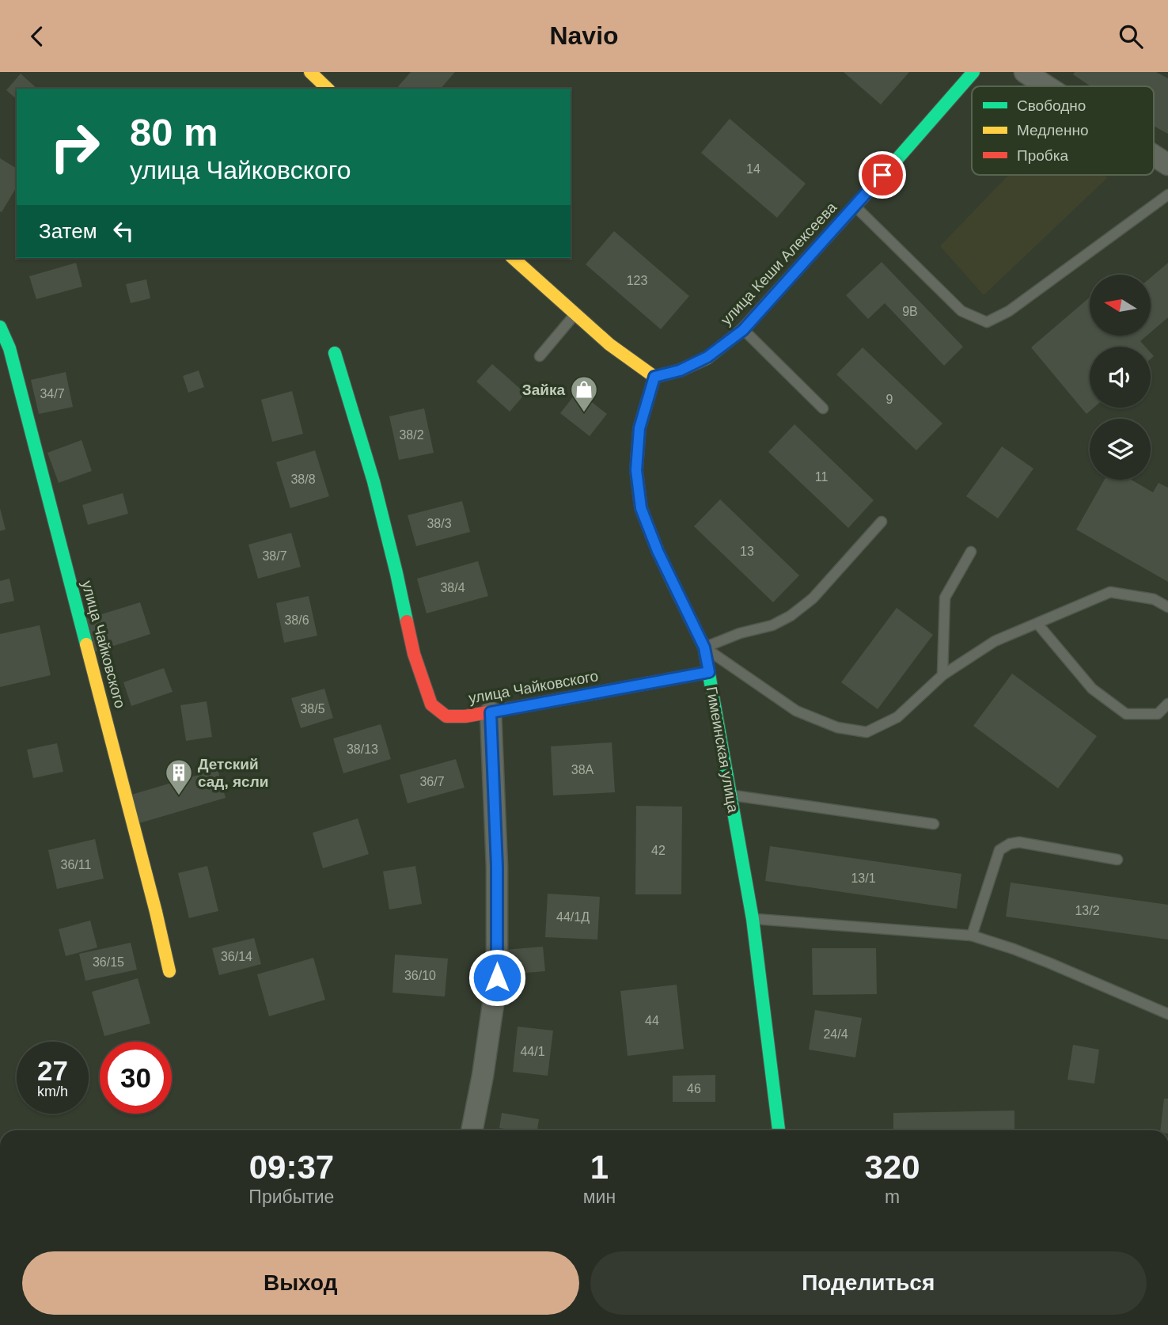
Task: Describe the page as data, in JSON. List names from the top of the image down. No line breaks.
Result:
{"streets":{"street":["улица Кеши Алексеева","улица Чайковского","Гимеинская улица"]},"crossings":[["улица Кеши Алексеева","Гимеинская улица"],["улица Чайковского","Гимеинская улица"]],"places":{"shop":["Зайка"],"building":["Детский сад, ясли"]},"house_numbers":["14","123","9В","34/7","9","38/2","11","38/8","38/3","13","38/7","38/4","38/6","38/5","38/13","38А","36/7","42","36/11","13/1","13/2","44/1Д","36/14","36/15","36/10","44","24/4","44/1","46"],"legend":["Свободно","Медленно","Пробка"],"north":"left","page":{"header":"Navio","turn":["80 m","улица Чайковского"],"then":"Затем","speed":"27 km/h","limit":"30","eta":["09:37","Прибытие","1","мин","320","m"],"buttons":["Выход","Поделиться"]}}
